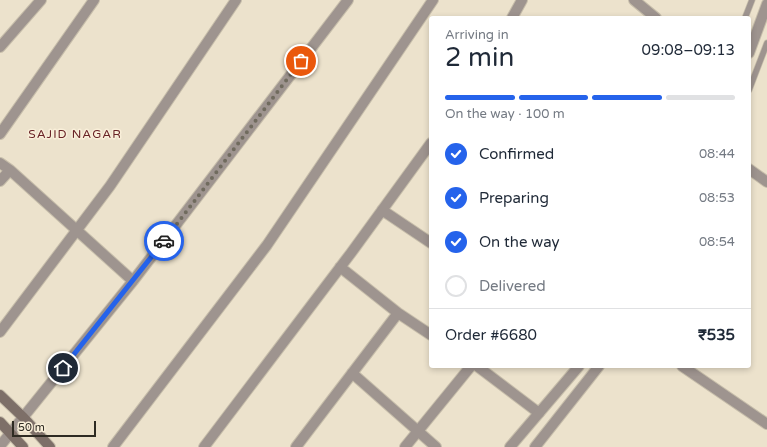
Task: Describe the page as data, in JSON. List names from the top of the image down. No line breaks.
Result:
{"districts":["SAJID NAGAR"],"scale_bar":"50 m","page":{"heading":["2 min","Arriving in","09:08–09:13"],"panel":["Order #6680","₹535"],"bar":"On the way · 100 m","list":[["Confirmed","08:44"],["Preparing","08:53"],["On the way","08:54"],"Delivered"],"scale":"50 m"}}
